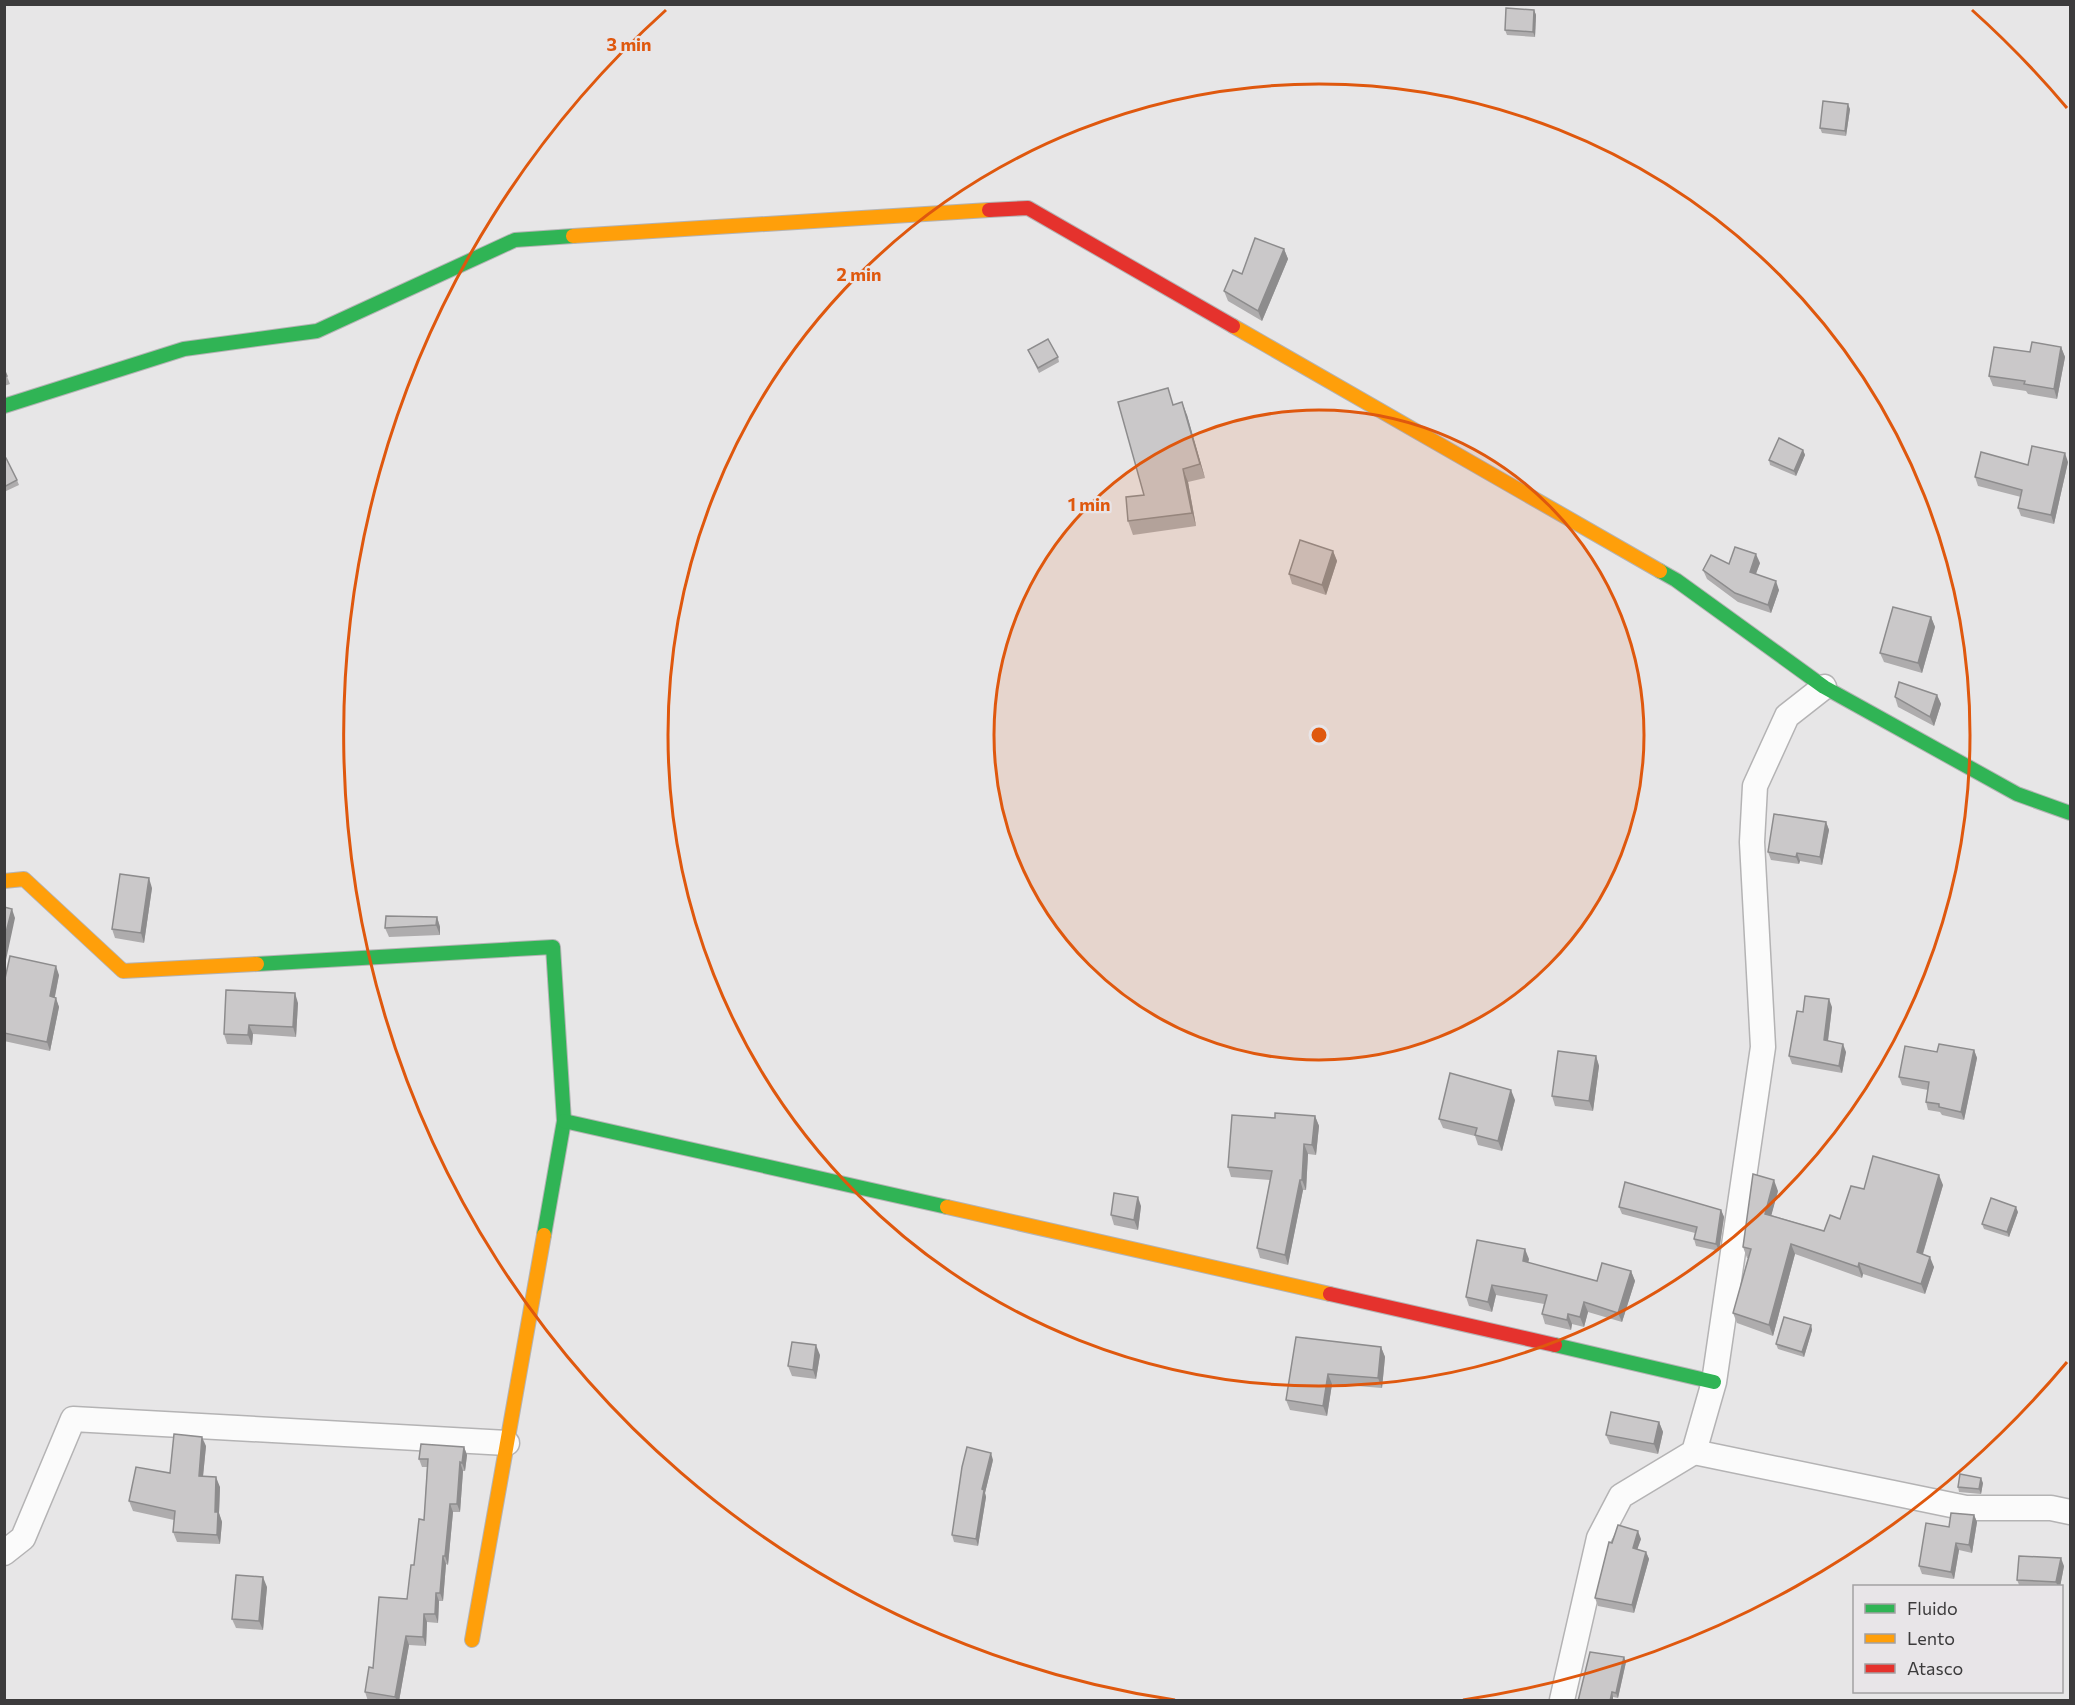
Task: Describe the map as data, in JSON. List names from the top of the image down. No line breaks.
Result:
{"legend":["Fluido","Lento","Atasco"],"rings":["3 min","2 min","1 min"]}
